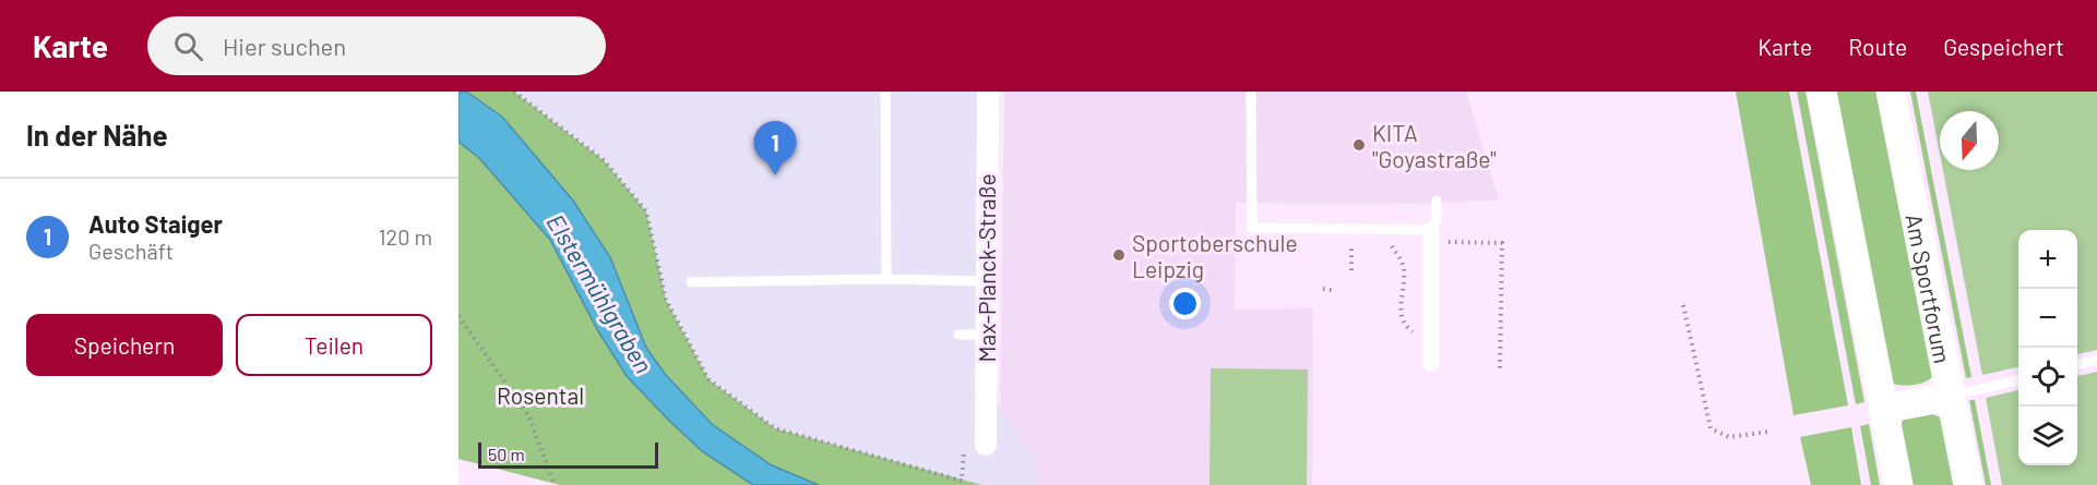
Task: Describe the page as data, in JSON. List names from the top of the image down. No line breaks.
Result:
{"streets":{"main road":["Am Sportforum"],"street":["Max-Planck-Straße"]},"water":["Elstermühlgraben"],"parks":["Rosental"],"places":["KITA \"Goyastraße\"","Sportoberschule Leipzig"],"scale_bar":"50 m","north":"bottom","page":{"header":"Karte","search":"Hier suchen","nav":["Karte","Route","Gespeichert"],"heading":"In der Nähe","pins":"1","list":[{"mark":"1","name":"Auto Staiger","note":"Geschäft","value":"120 m"}],"map_buttons":["+","−"],"buttons":["Speichern","Teilen"],"scale":"50 m"}}
